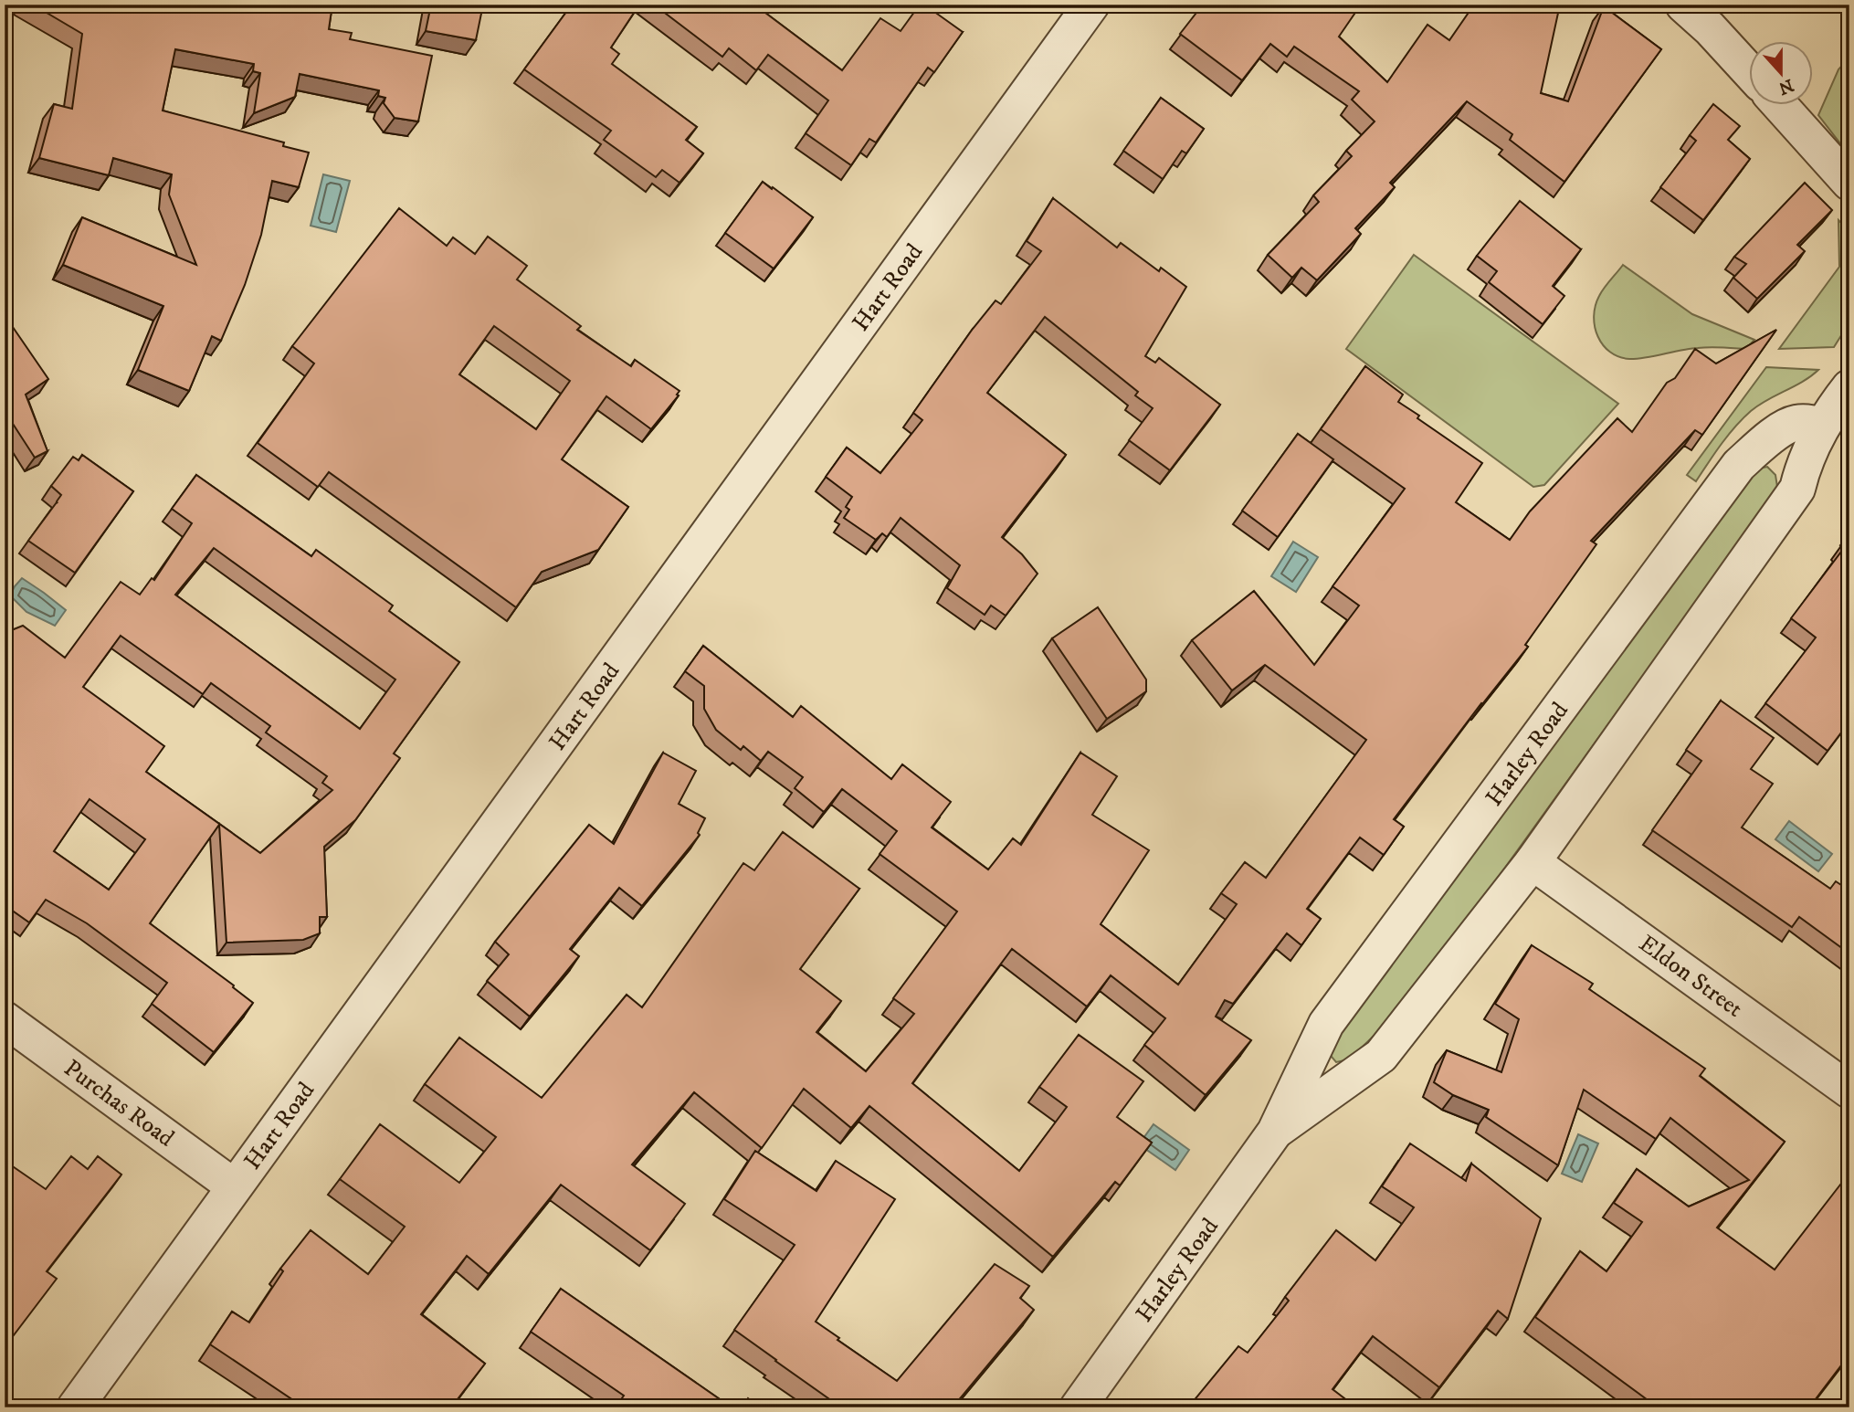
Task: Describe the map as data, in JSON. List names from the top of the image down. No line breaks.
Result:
{"streets":{"street":["Hart Road","Harley Road","Eldon Street","Purchas Road"]},"crossings":[["Hart Road","Purchas Road"],["Harley Road","Eldon Street"]],"north":"bottom"}
